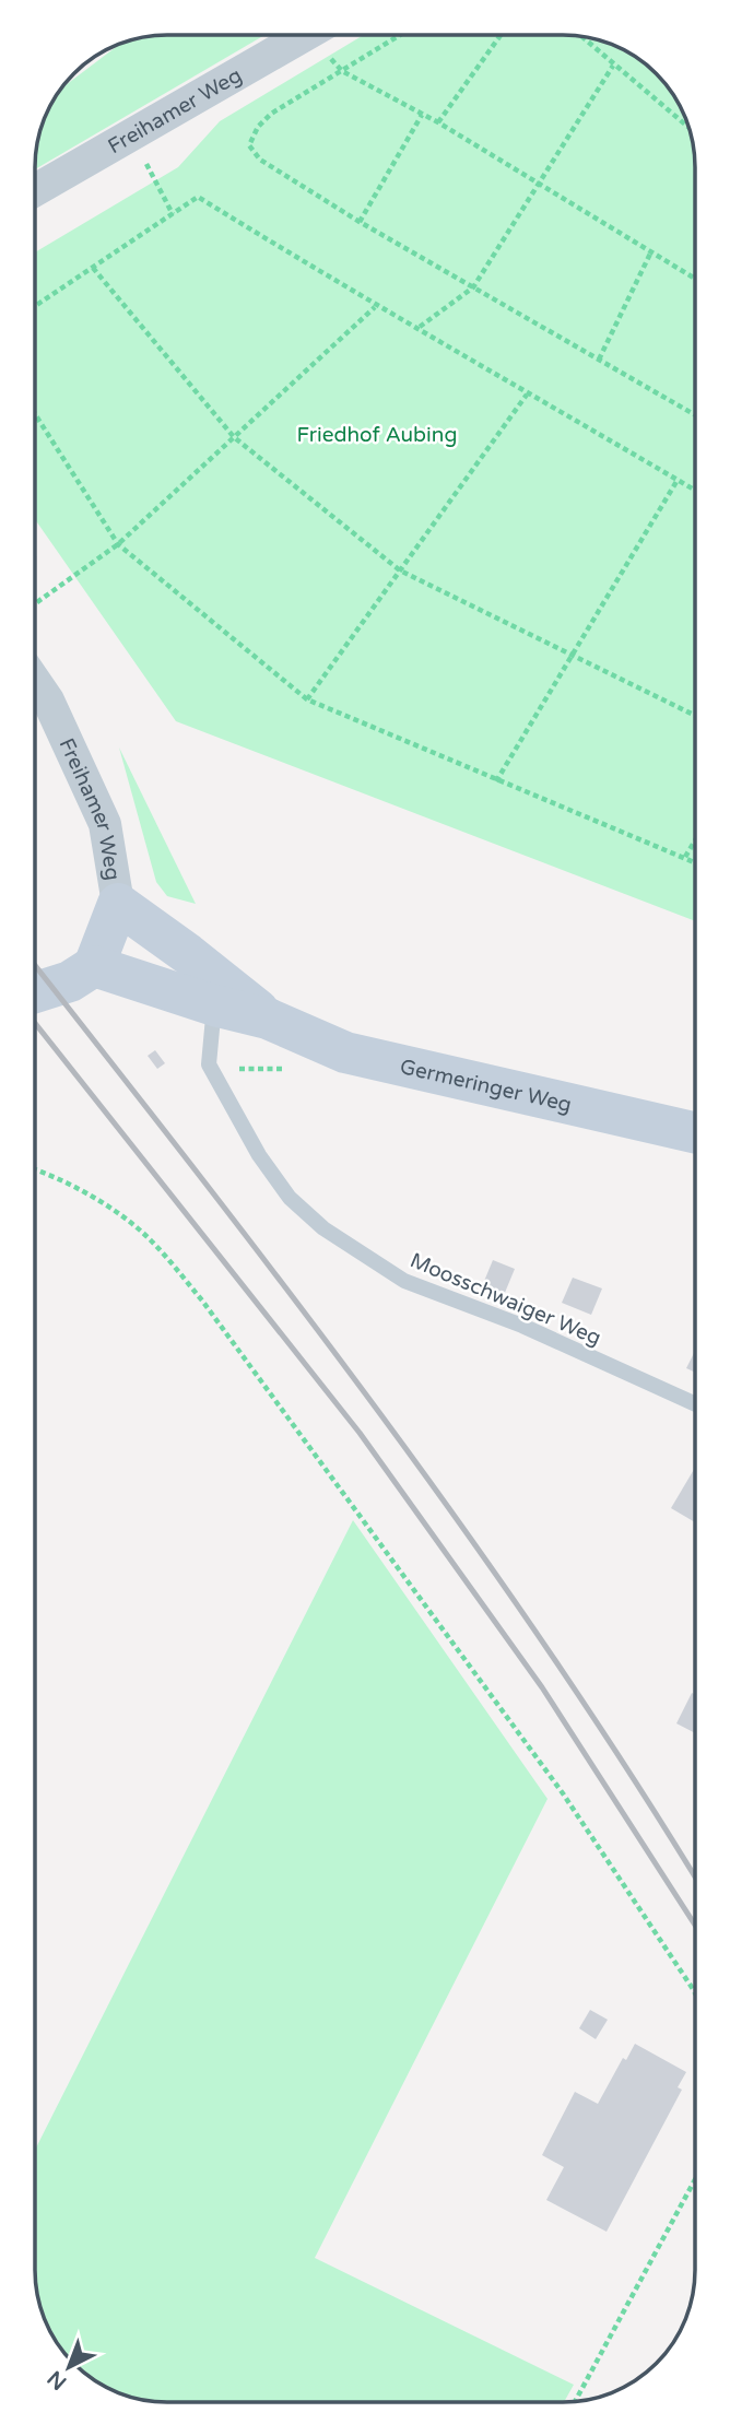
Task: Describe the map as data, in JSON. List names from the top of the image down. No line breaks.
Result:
{"streets":{"street":["Freihamer Weg","Germeringer Weg"],"lane":["Moosschwaiger Weg"]},"crossings":[["Freihamer Weg","Germeringer Weg"],["Germeringer Weg","Moosschwaiger Weg"]],"parks":["Friedhof Aubing"],"north":"bottom left"}
